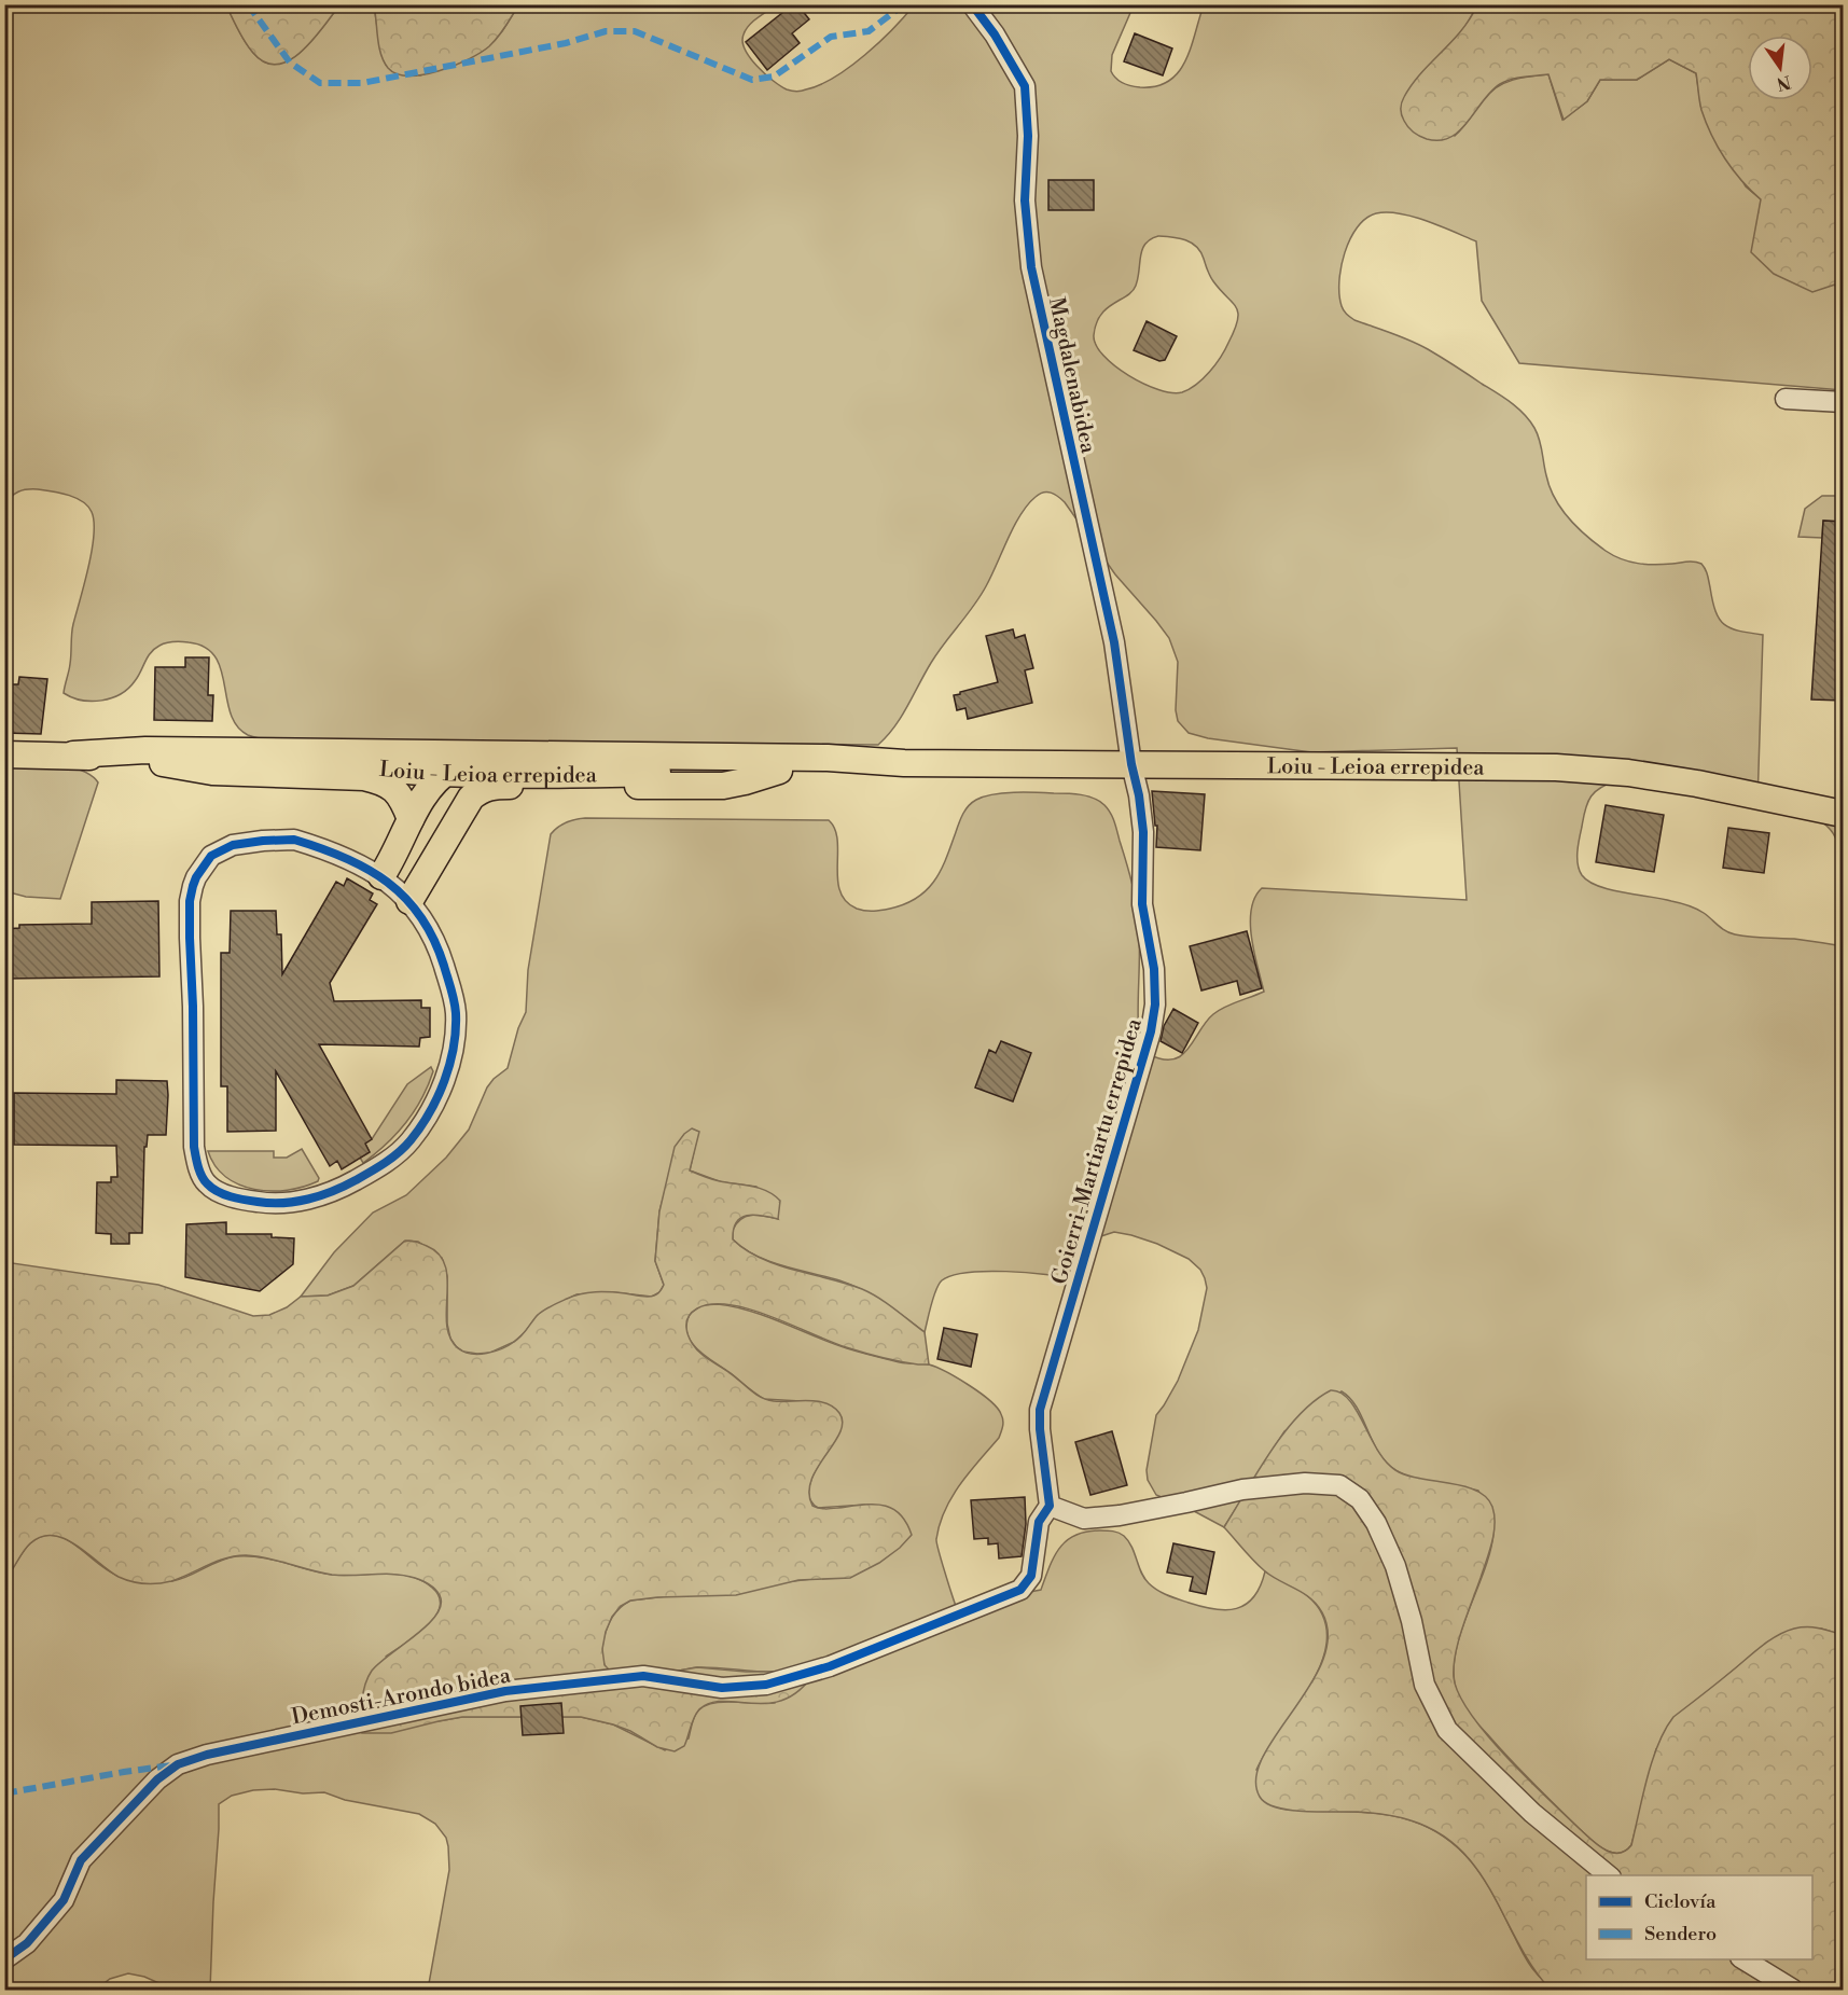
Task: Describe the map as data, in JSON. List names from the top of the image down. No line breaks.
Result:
{"streets":{"main road":["Loiu - Leioa errepidea"],"street":["Magdalenabidea","Goierri-Martiartu errepidea","Demosti-Arondo bidea"]},"crossings":[["Magdalenabidea","Loiu - Leioa errepidea"],["Magdalenabidea","Goierri-Martiartu errepidea"],["Loiu - Leioa errepidea","Goierri-Martiartu errepidea"],["Goierri-Martiartu errepidea","Demosti-Arondo bidea"]],"legend":["Ciclovía","Sendero"],"north":"bottom"}
